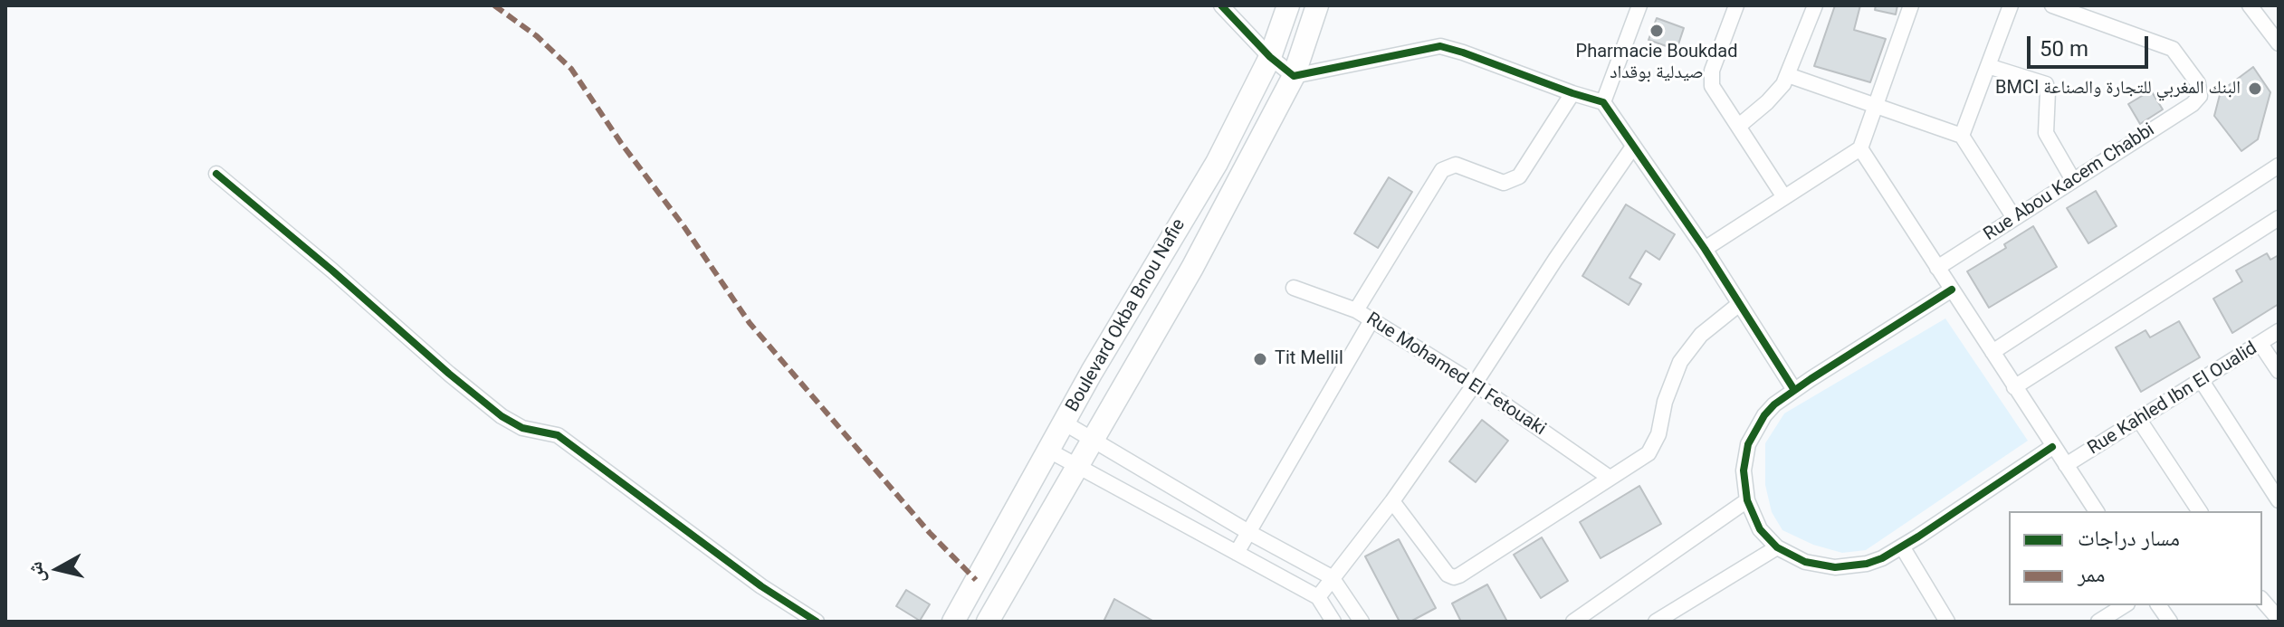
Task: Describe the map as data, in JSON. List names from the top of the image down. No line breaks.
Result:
{"streets":{"main road":["Boulevard Okba Bnou Nafie"],"street":["Rue Abou Kacem Chabbi","Rue Mohamed El Fetouaki","Rue Kahled Ibn El Oualid"]},"places":["Pharmacie Boukdad صيدلية بوقداد","BMCI البنك المغربي للتجارة والصناعة","Tit Mellil"],"legend":["مسار دراجات","ممر"],"scale_bar":"50 m","north":"left"}
